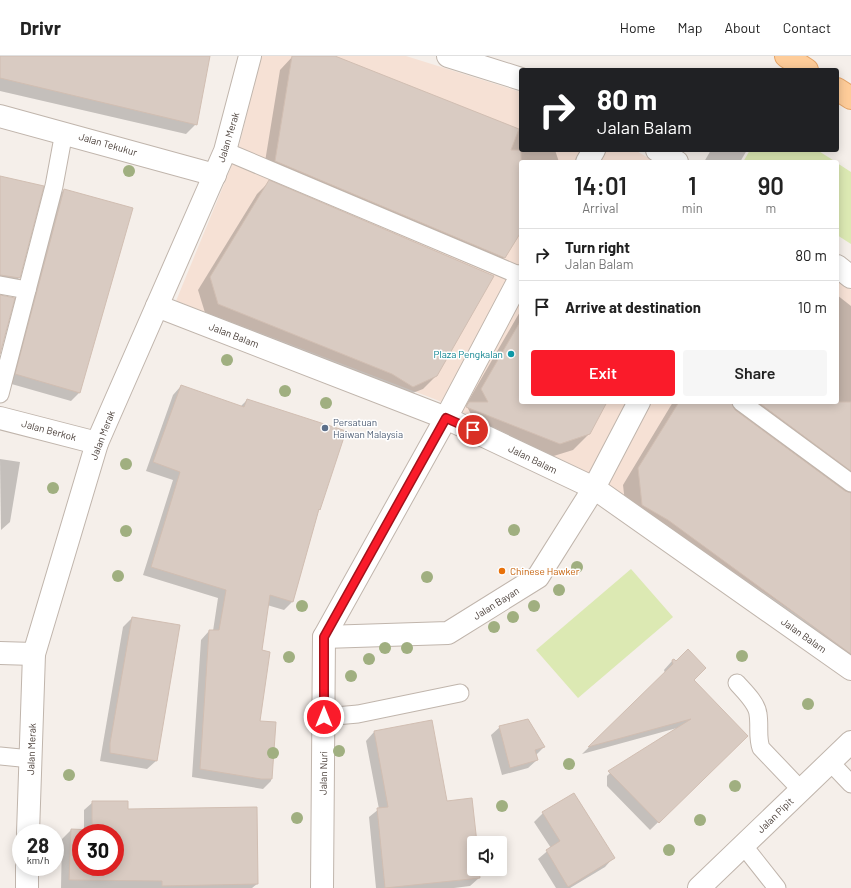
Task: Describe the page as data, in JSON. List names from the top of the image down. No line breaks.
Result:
{"streets":{"street":["Jalan Merak","Jalan Tekukur","Jalan Balam","Jalan Berkok","Jalan Bayan","Jalan Nuri","Jalan Pipit"]},"crossings":[["Jalan Merak","Jalan Tekukur"],["Jalan Merak","Jalan Balam"],["Jalan Merak","Jalan Berkok"],["Jalan Balam","Jalan Bayan"],["Jalan Balam","Jalan Nuri"],["Jalan Bayan","Jalan Nuri"]],"places":["Plaza Pengkalan","Persatuan Haiwan Malaysia","Chinese Hawker"],"page":{"header":"Drivr","nav":["Home","Map","About","Contact"],"turn":["80 m","Jalan Balam"],"eta":["14:01","Arrival","1","min","90","m"],"list":[{"name":"Turn right","note":"Jalan Balam","value":"80 m"},{"name":"Arrive at destination","value":"10 m"}],"buttons":["Exit","Share"],"speed":"28 km/h","limit":"30"}}
